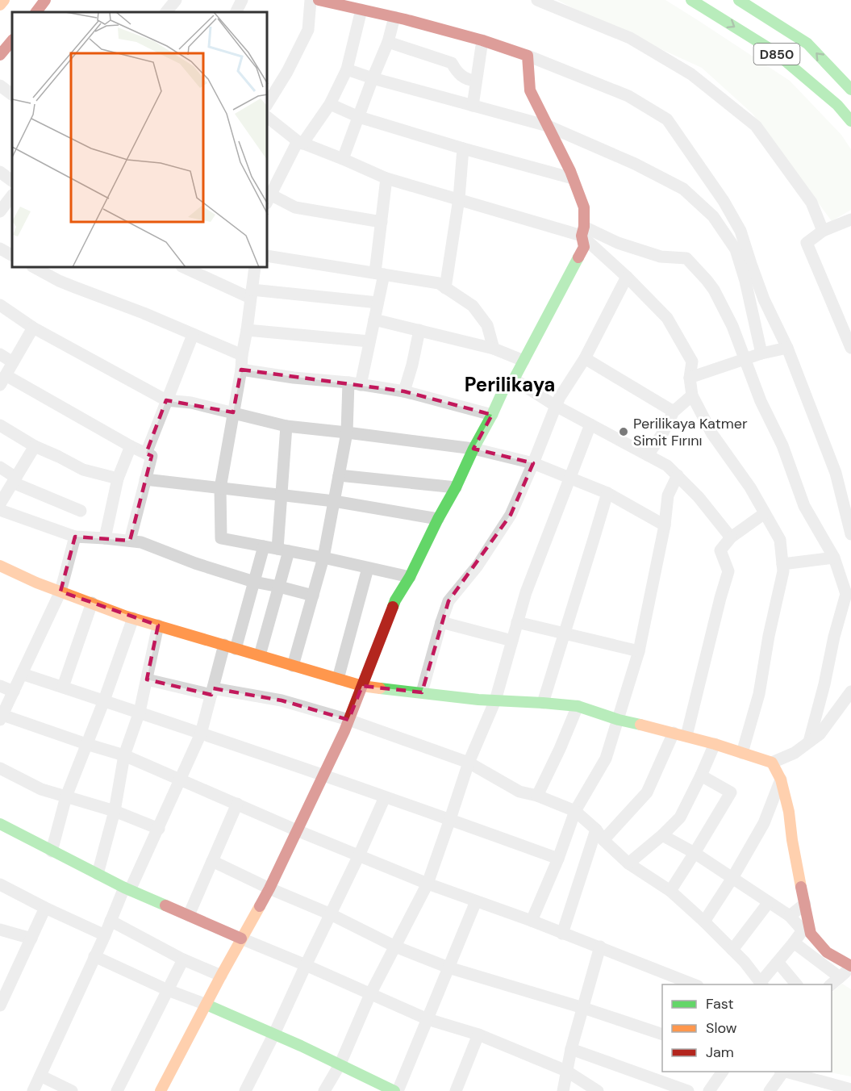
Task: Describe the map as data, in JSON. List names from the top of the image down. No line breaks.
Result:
{"streets":{"main road":["D850"]},"districts":["Perilikaya"],"places":["Perilikaya Katmer Simit Fırını"],"legend":["Fast","Slow","Jam"]}
